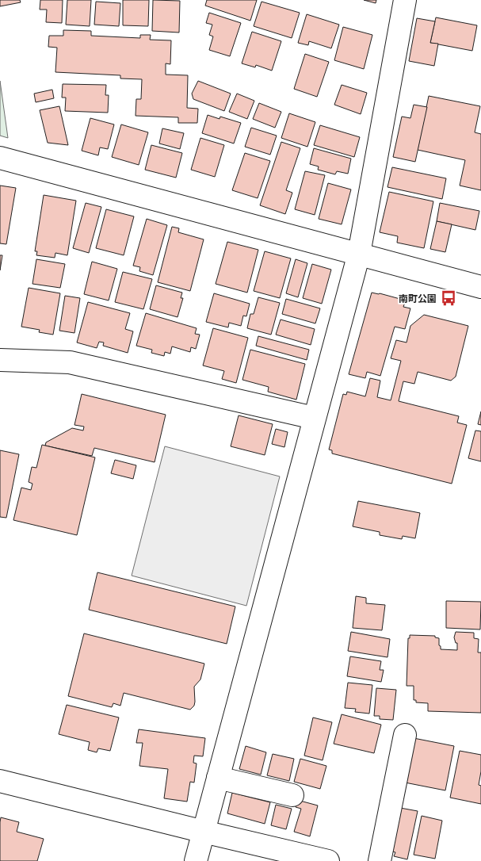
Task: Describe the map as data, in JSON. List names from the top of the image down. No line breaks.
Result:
{"places":{"bus stop":["南町公園"]}}
